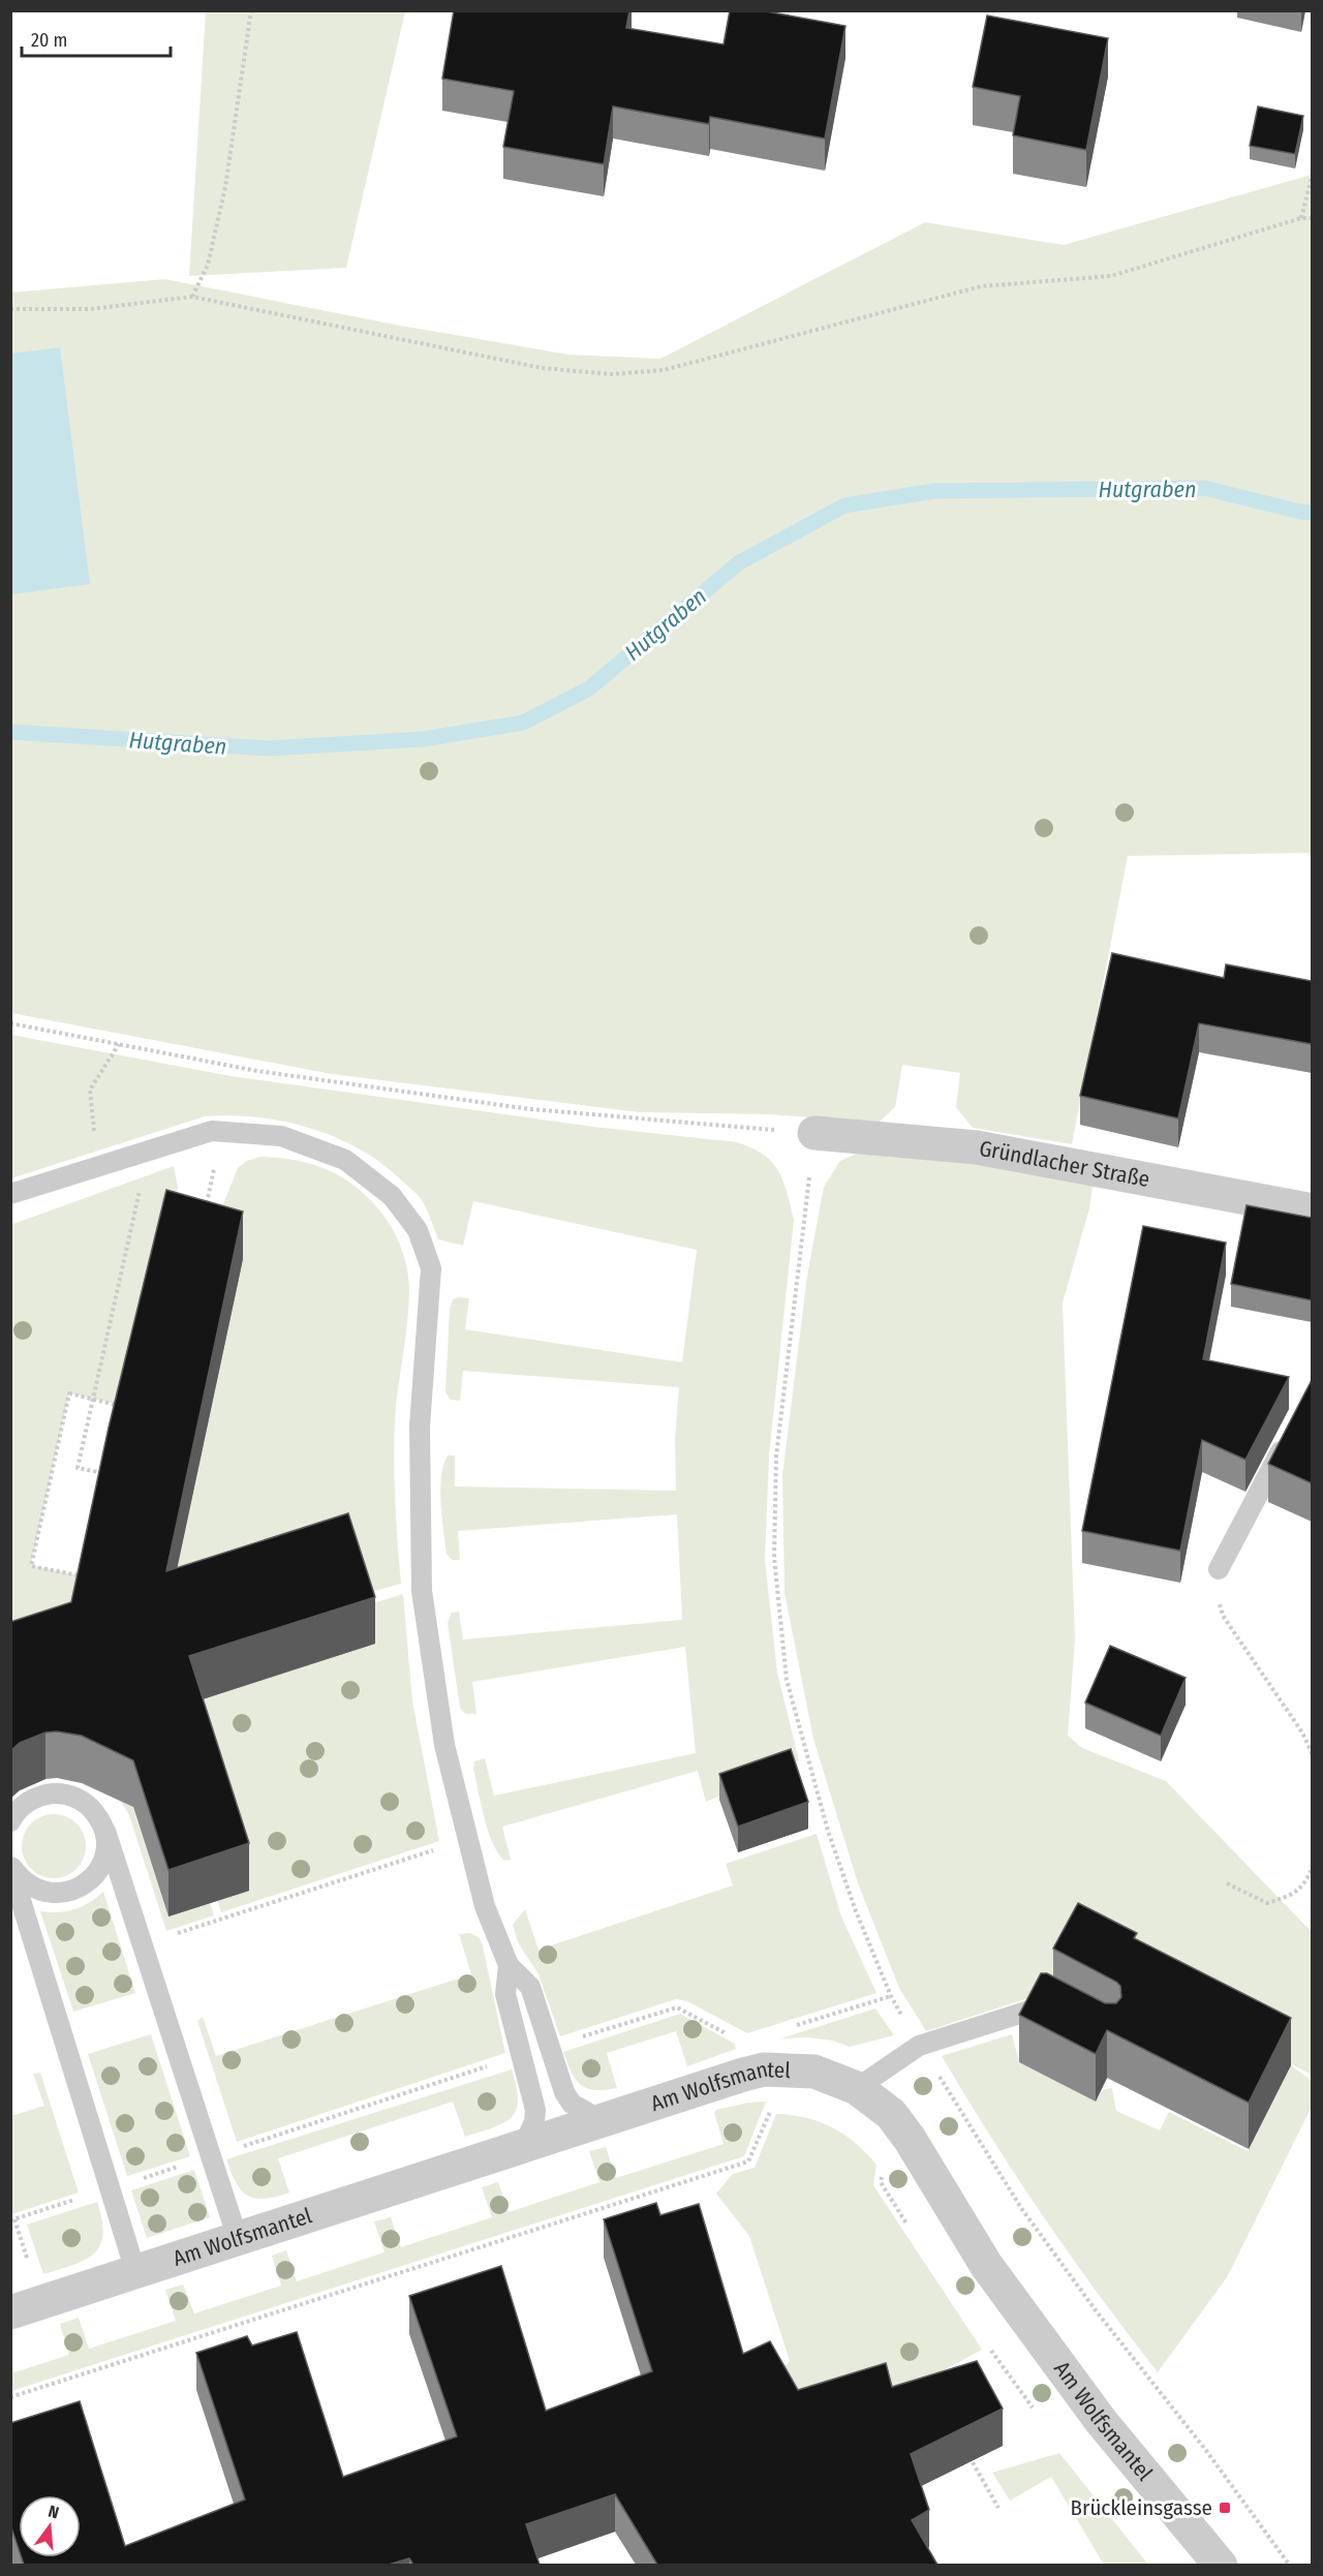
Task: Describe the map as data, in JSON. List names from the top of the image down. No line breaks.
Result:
{"streets":{"street":["Gründlacher Straße","Am Wolfsmantel"]},"water":["Hutgraben"],"places":{"transit":["Brückleinsgasse"]},"scale_bar":"20 m","north":"top"}
